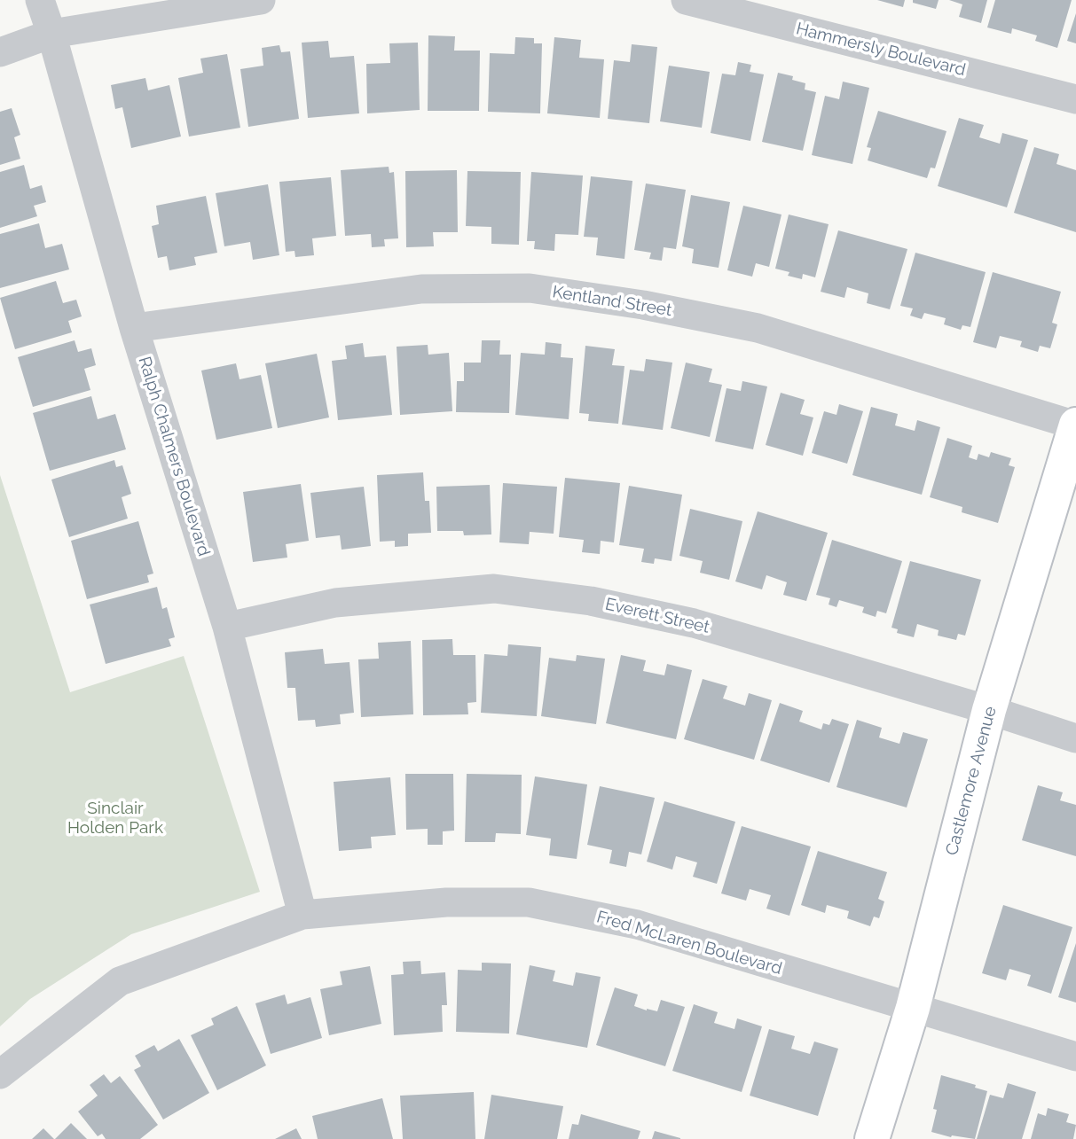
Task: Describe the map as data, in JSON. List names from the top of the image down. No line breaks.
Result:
{"streets":{"street":["Hammersly Boulevard","Kentland Street","Ralph Chalmers Boulevard","Everett Street","Castlemore Avenue","Fred McLaren Boulevard"]},"crossings":[["Kentland Street","Ralph Chalmers Boulevard"],["Kentland Street","Castlemore Avenue"],["Ralph Chalmers Boulevard","Everett Street"],["Ralph Chalmers Boulevard","Fred McLaren Boulevard"],["Everett Street","Castlemore Avenue"],["Castlemore Avenue","Fred McLaren Boulevard"]],"parks":["Sinclair Holden Park"]}
